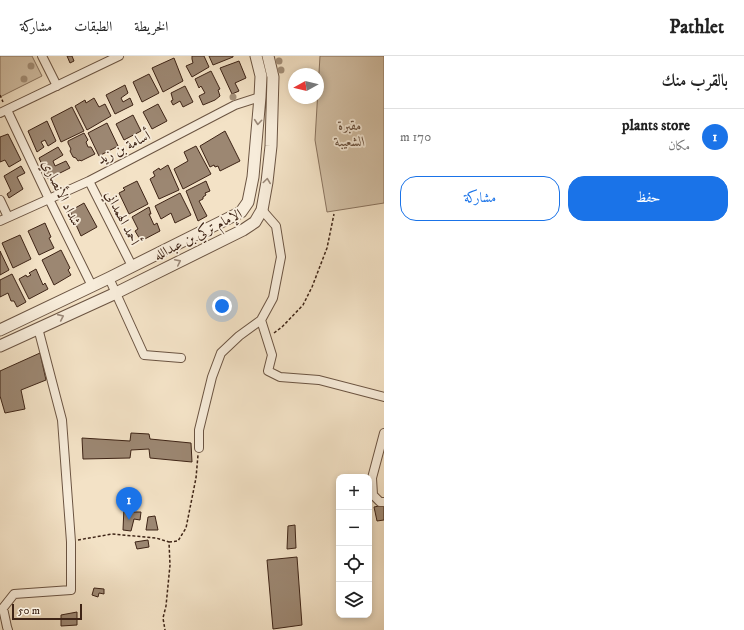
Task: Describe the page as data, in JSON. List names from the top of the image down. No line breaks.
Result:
{"streets":{"street":["أسامة بن زيد","شداد الأنصاري","أحمد الهمداني","الإمام تركي بن عبدالله"]},"crossings":[["أسامة بن زيد","شداد الأنصاري"],["أسامة بن زيد","أحمد الهمداني"],["أسامة بن زيد","الإمام تركي بن عبدالله"],["شداد الأنصاري","الإمام تركي بن عبدالله"],["أحمد الهمداني","الإمام تركي بن عبدالله"]],"parks":["مقبرة الشعيبة"],"scale_bar":"50 m","north":"left","page":{"header":"Pathlet","nav":["الخريطة","الطبقات","مشاركة"],"heading":"بالقرب منك","list":[{"mark":"1","name":"plants store","note":"مكان","value":"170 m"}],"buttons":["حفظ","مشاركة"],"map_buttons":["+","−"],"pins":"1","scale":"50 m"}}
